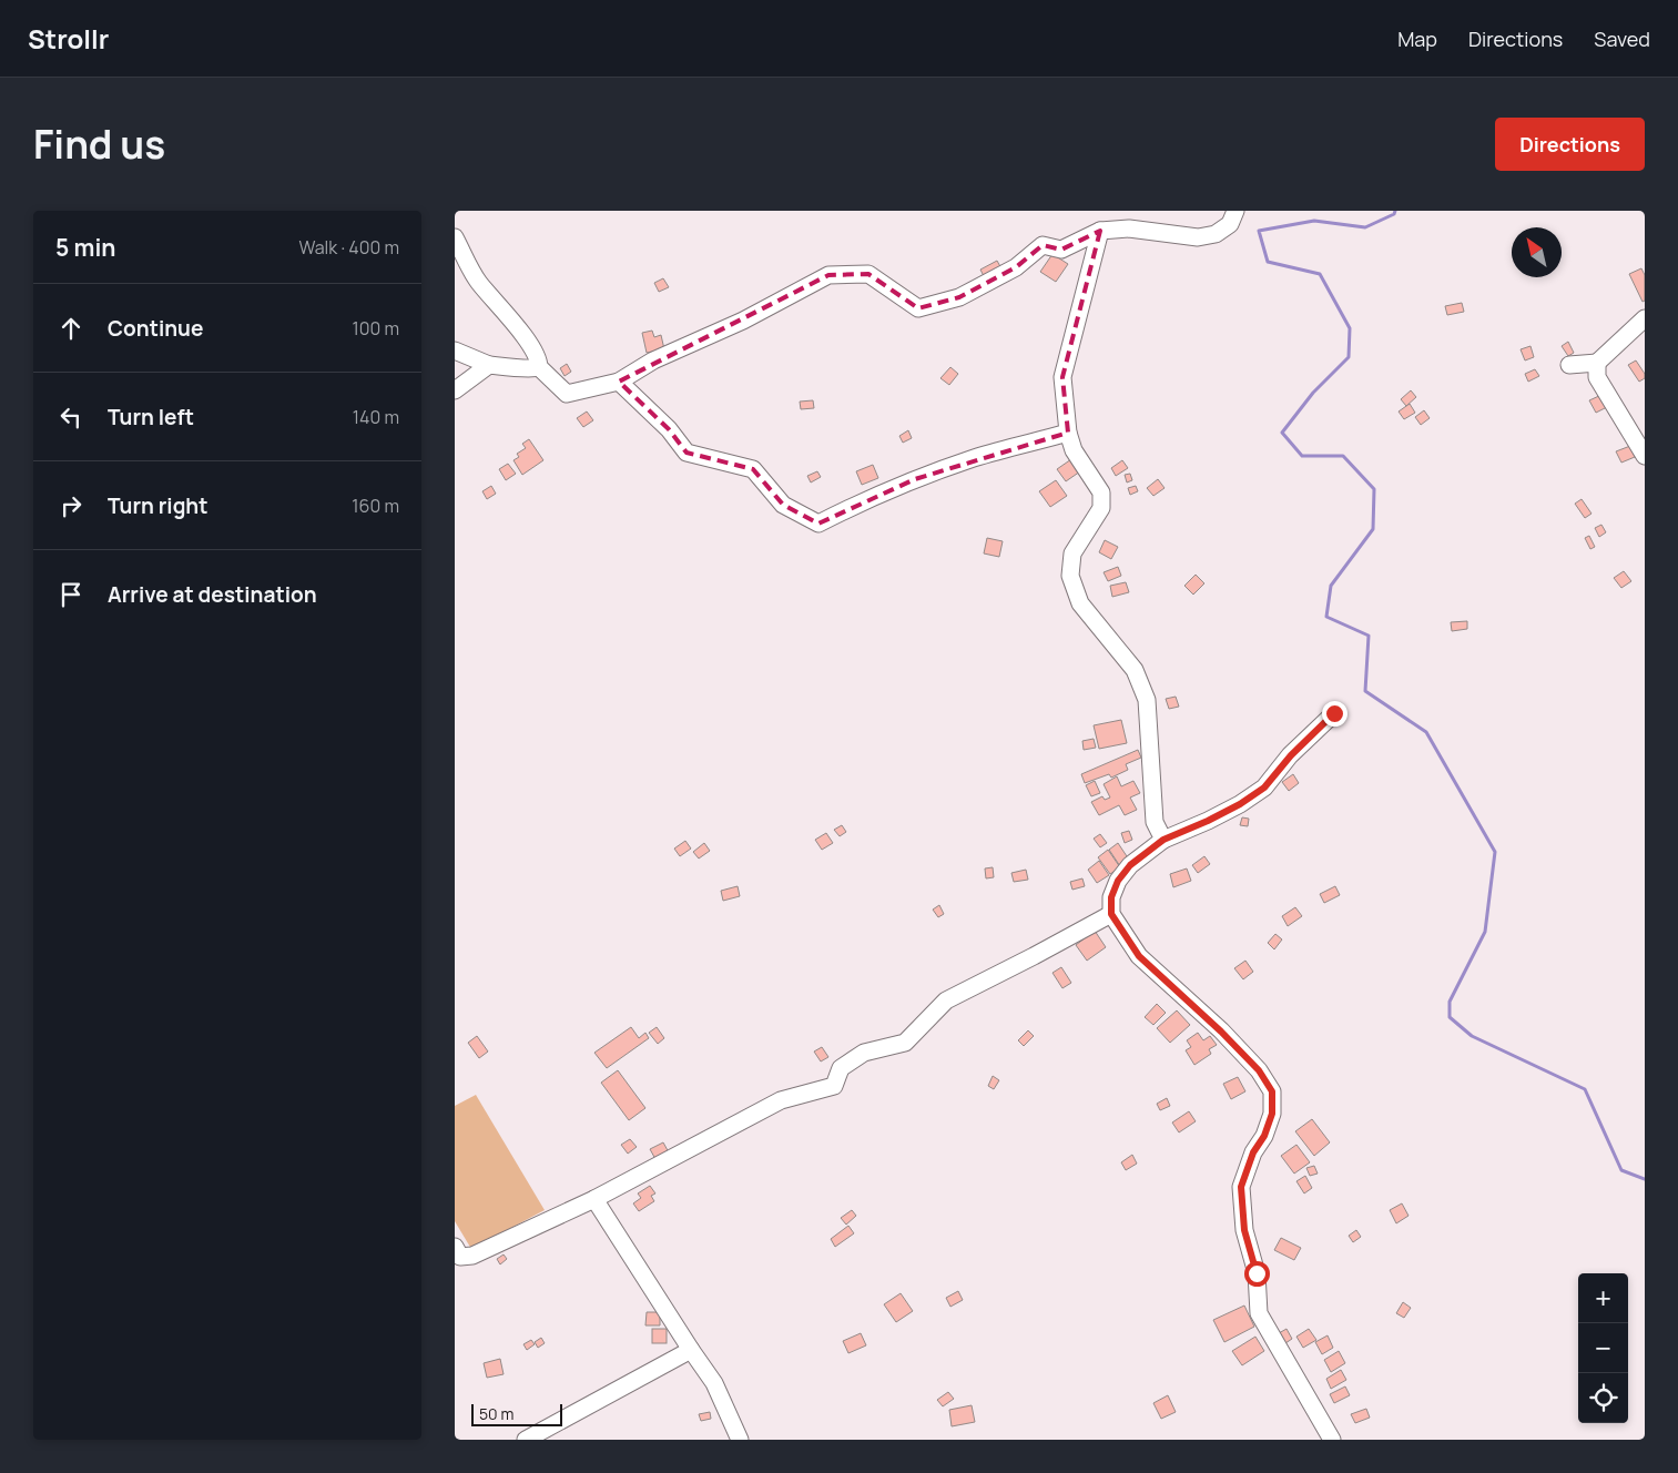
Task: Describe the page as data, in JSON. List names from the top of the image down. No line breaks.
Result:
{"scale_bar":"50 m","north":"top left","page":{"header":"Strollr","nav":["Map","Directions","Saved"],"title":"Find us","buttons":"Directions","heading":["5 min","Walk · 400 m"],"list":[["Continue","100 m"],["Turn left","140 m"],["Turn right","160 m"],"Arrive at destination"],"map_buttons":["+","−"],"scale":"50 m"}}
